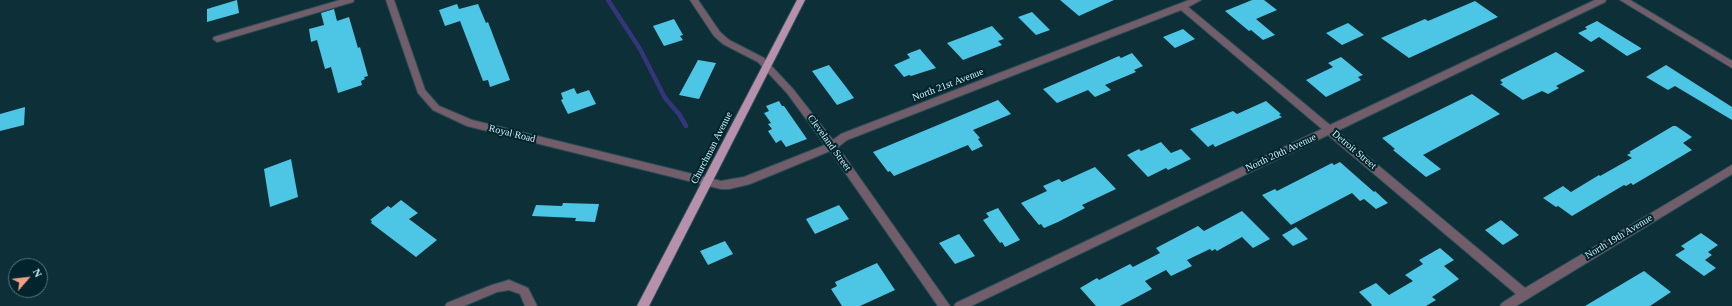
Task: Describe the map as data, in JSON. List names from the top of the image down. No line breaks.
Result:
{"streets":{"main road":["Churchman Avenue"],"street":["North 21st Avenue","Royal Road","Cleveland Street","Detroit Street","North 20th Avenue","North 19th Avenue"]},"crossings":[["North 21st Avenue","Royal Road"],["North 21st Avenue","Cleveland Street"],["North 21st Avenue","Churchman Avenue"],["North 21st Avenue","Detroit Street"],["Royal Road","Churchman Avenue"],["Cleveland Street","Churchman Avenue"],["Detroit Street","North 20th Avenue"],["Detroit Street","North 19th Avenue"]],"north":"top right"}
